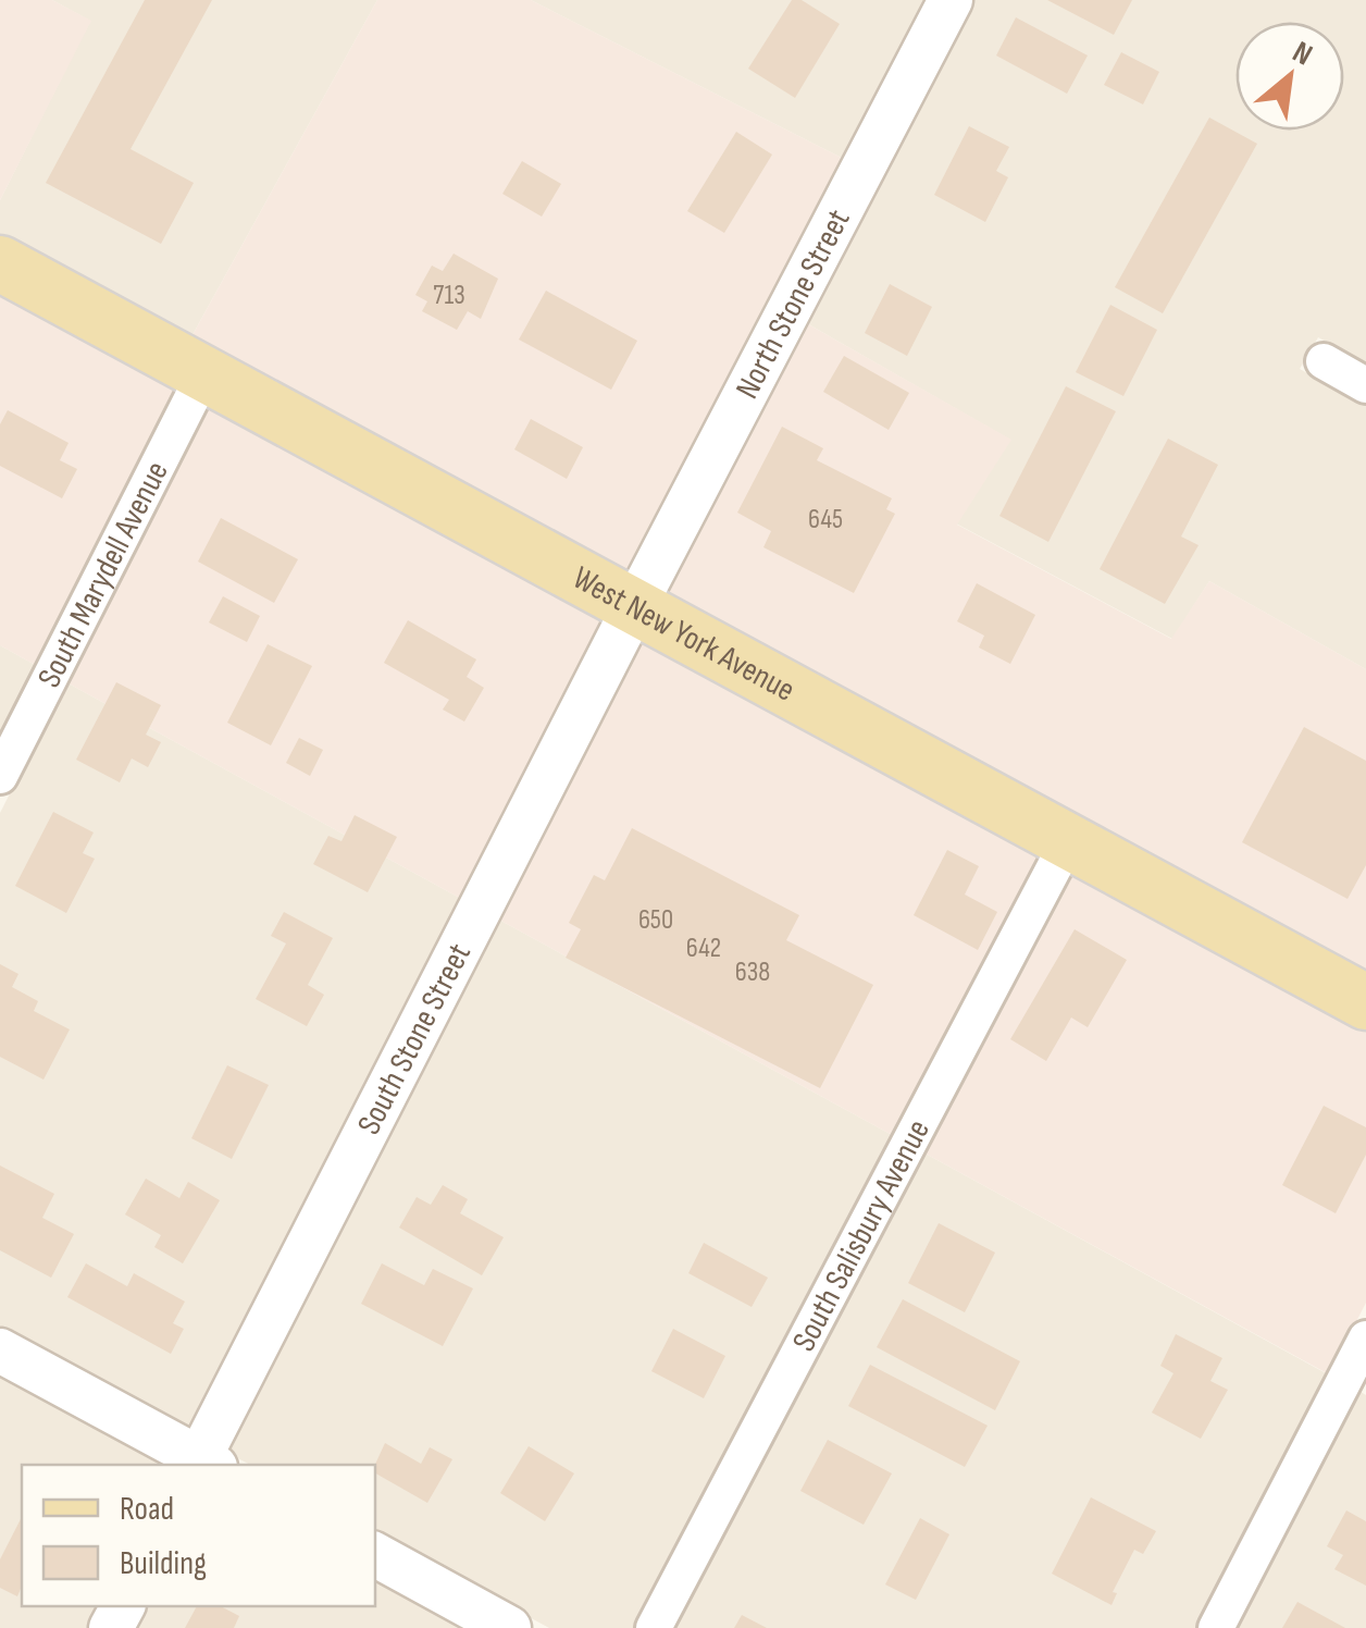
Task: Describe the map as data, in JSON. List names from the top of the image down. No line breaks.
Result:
{"streets":{"main road":["West New York Avenue"],"street":["North Stone Street","South Marydell Avenue","South Stone Street","South Salisbury Avenue"]},"crossings":[["North Stone Street","West New York Avenue"],["North Stone Street","South Stone Street"],["South Marydell Avenue","West New York Avenue"],["West New York Avenue","South Stone Street"],["West New York Avenue","South Salisbury Avenue"]],"house_numbers":["713","645","650","642","638"],"legend":["Road","Building"],"north":"top right"}
